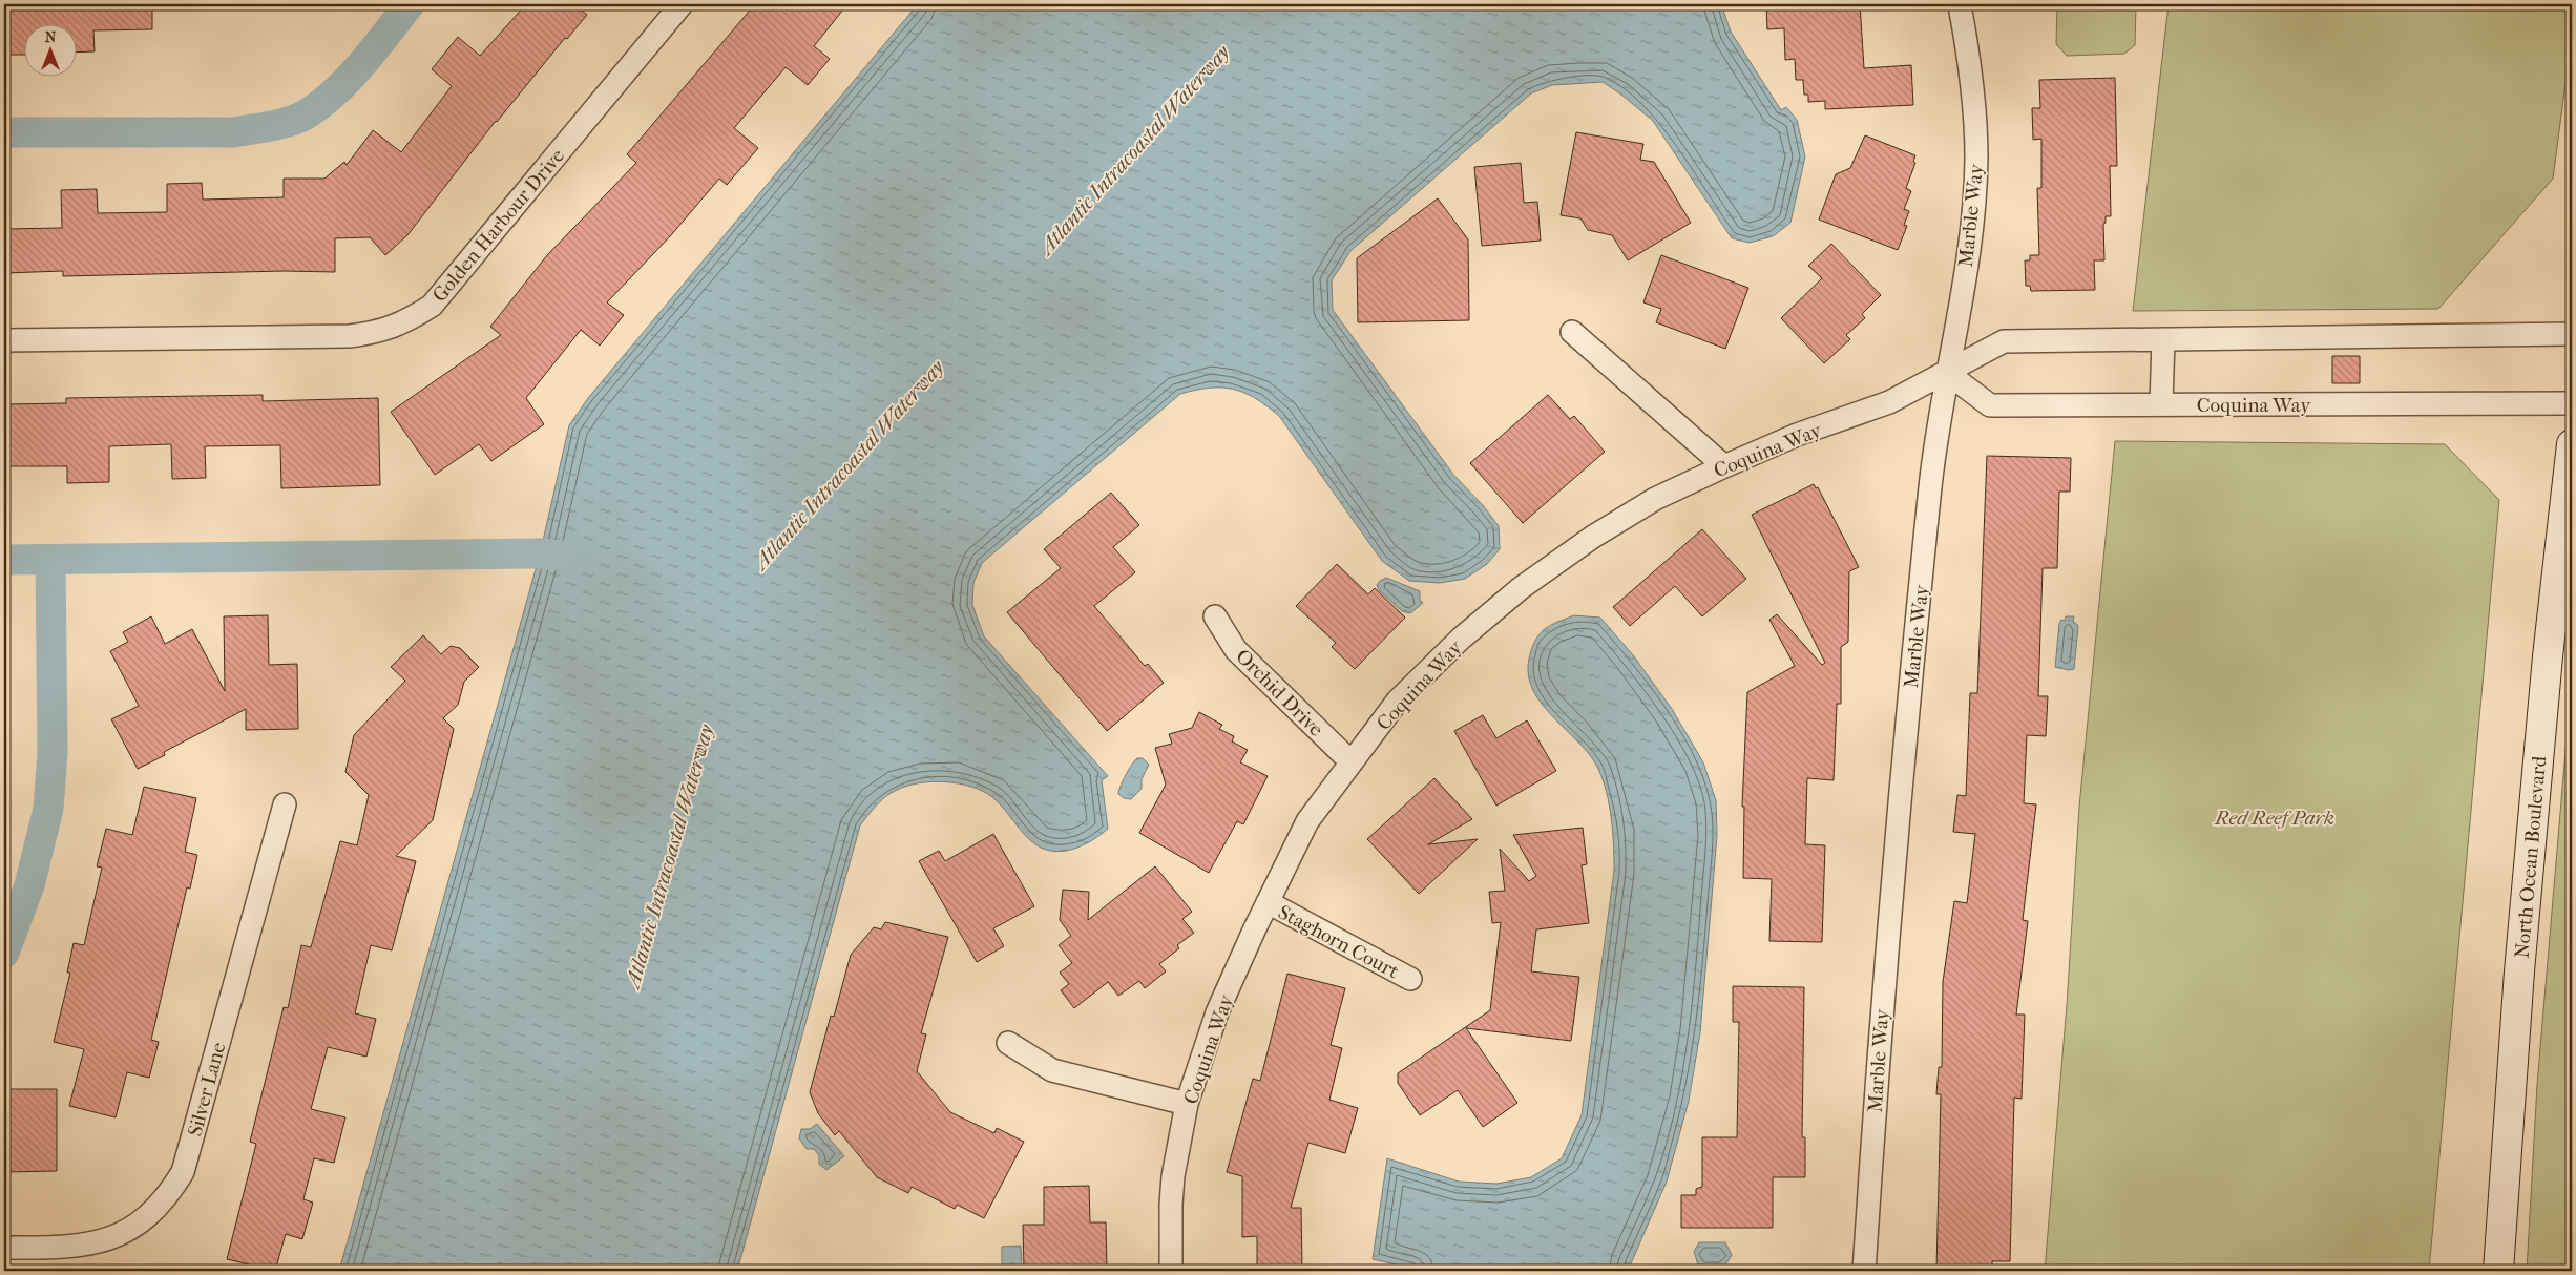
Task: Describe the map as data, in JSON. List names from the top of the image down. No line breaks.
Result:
{"streets":{"main road":["North Ocean Boulevard"],"street":["Marble Way","Golden Harbour Drive","Coquina Way","Orchid Drive","Staghorn Court","Silver Lane"]},"crossings":[["Marble Way","Coquina Way"],["Coquina Way","Orchid Drive"],["Coquina Way","Staghorn Court"]],"water":["Atlantic Intracoastal Waterway"],"parks":["Red Reef Park"],"north":"top"}
